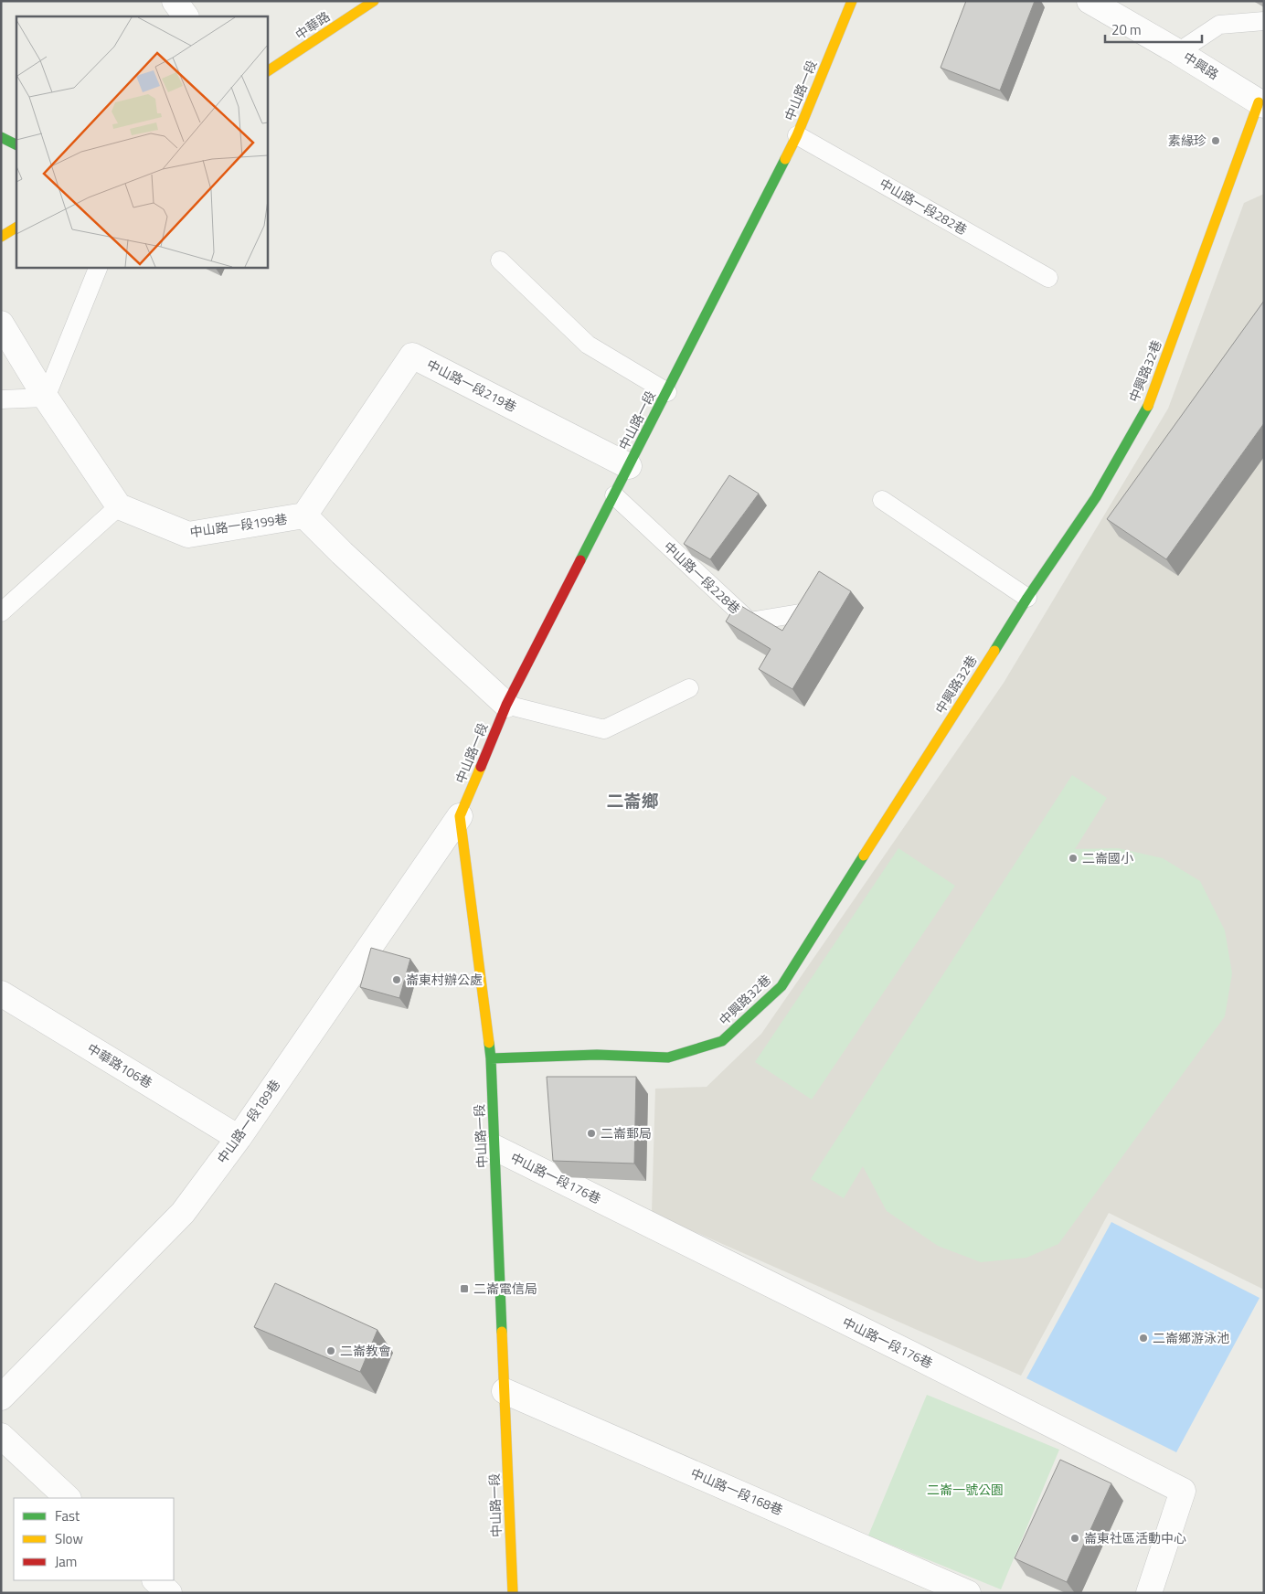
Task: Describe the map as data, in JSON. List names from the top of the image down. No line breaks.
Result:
{"streets":{"street":["中華路","中興路","中山路一段","中興路32巷","中山路一段219巷","中山路一段199巷","中華路106巷","中山路一段189巷","中山路一段176巷","中山路一段168巷"],"lane":["中山路一段282巷","中山路一段228巷"]},"crossings":[["中興路","中興路32巷"],["中山路一段","中山路一段282巷"],["中山路一段","中興路32巷"],["中山路一段","中山路一段219巷"],["中山路一段","中山路一段199巷"],["中山路一段","中山路一段228巷"],["中山路一段","中山路一段189巷"],["中山路一段","中山路一段176巷"],["中山路一段","中山路一段168巷"],["中山路一段219巷","中山路一段199巷"],["中華路106巷","中山路一段189巷"]],"districts":["二崙鄉"],"parks":["二崙一號公園"],"places":{"other":["素緣珍","二崙國小","崙東村辦公處","二崙郵局","二崙鄉游泳池","二崙教會","崙東社區活動中心"],"transit":["二崙電信局"]},"legend":["Fast","Slow","Jam"],"scale_bar":"20 m"}
